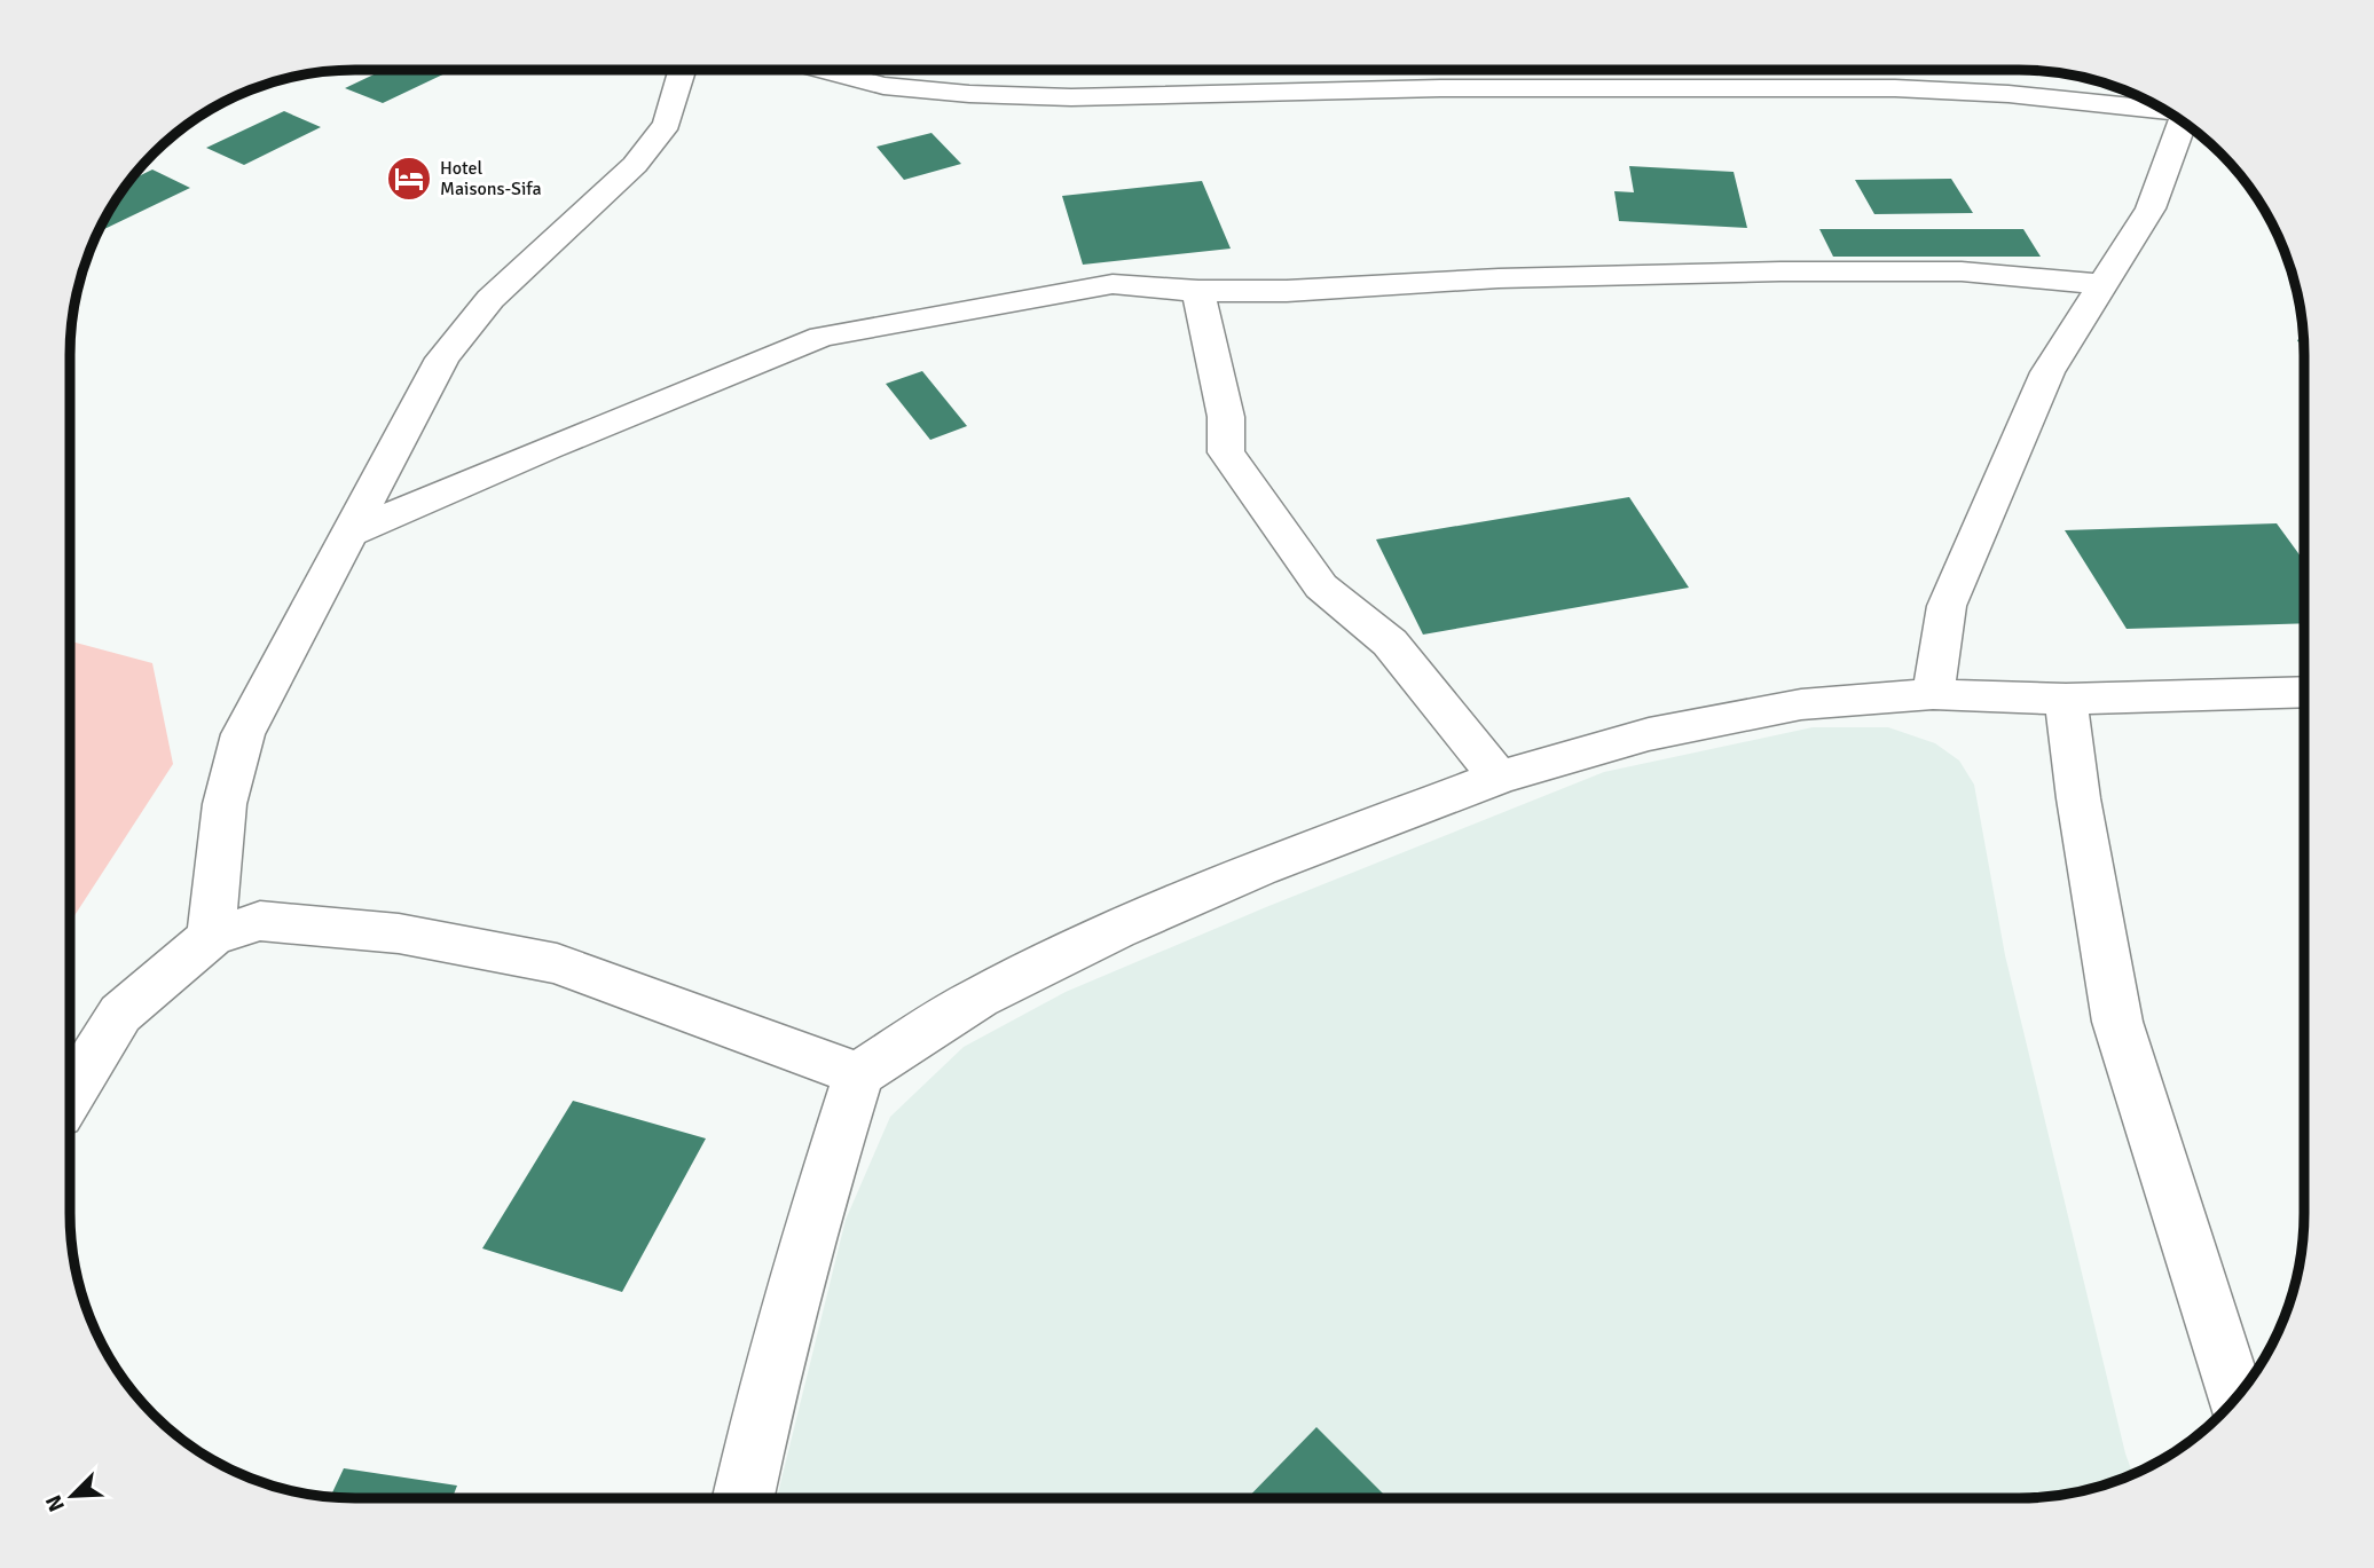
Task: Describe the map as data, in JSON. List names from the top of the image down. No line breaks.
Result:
{"places":{"hotel":["Hotel Maisons-Sifa"]},"north":"bottom left"}
